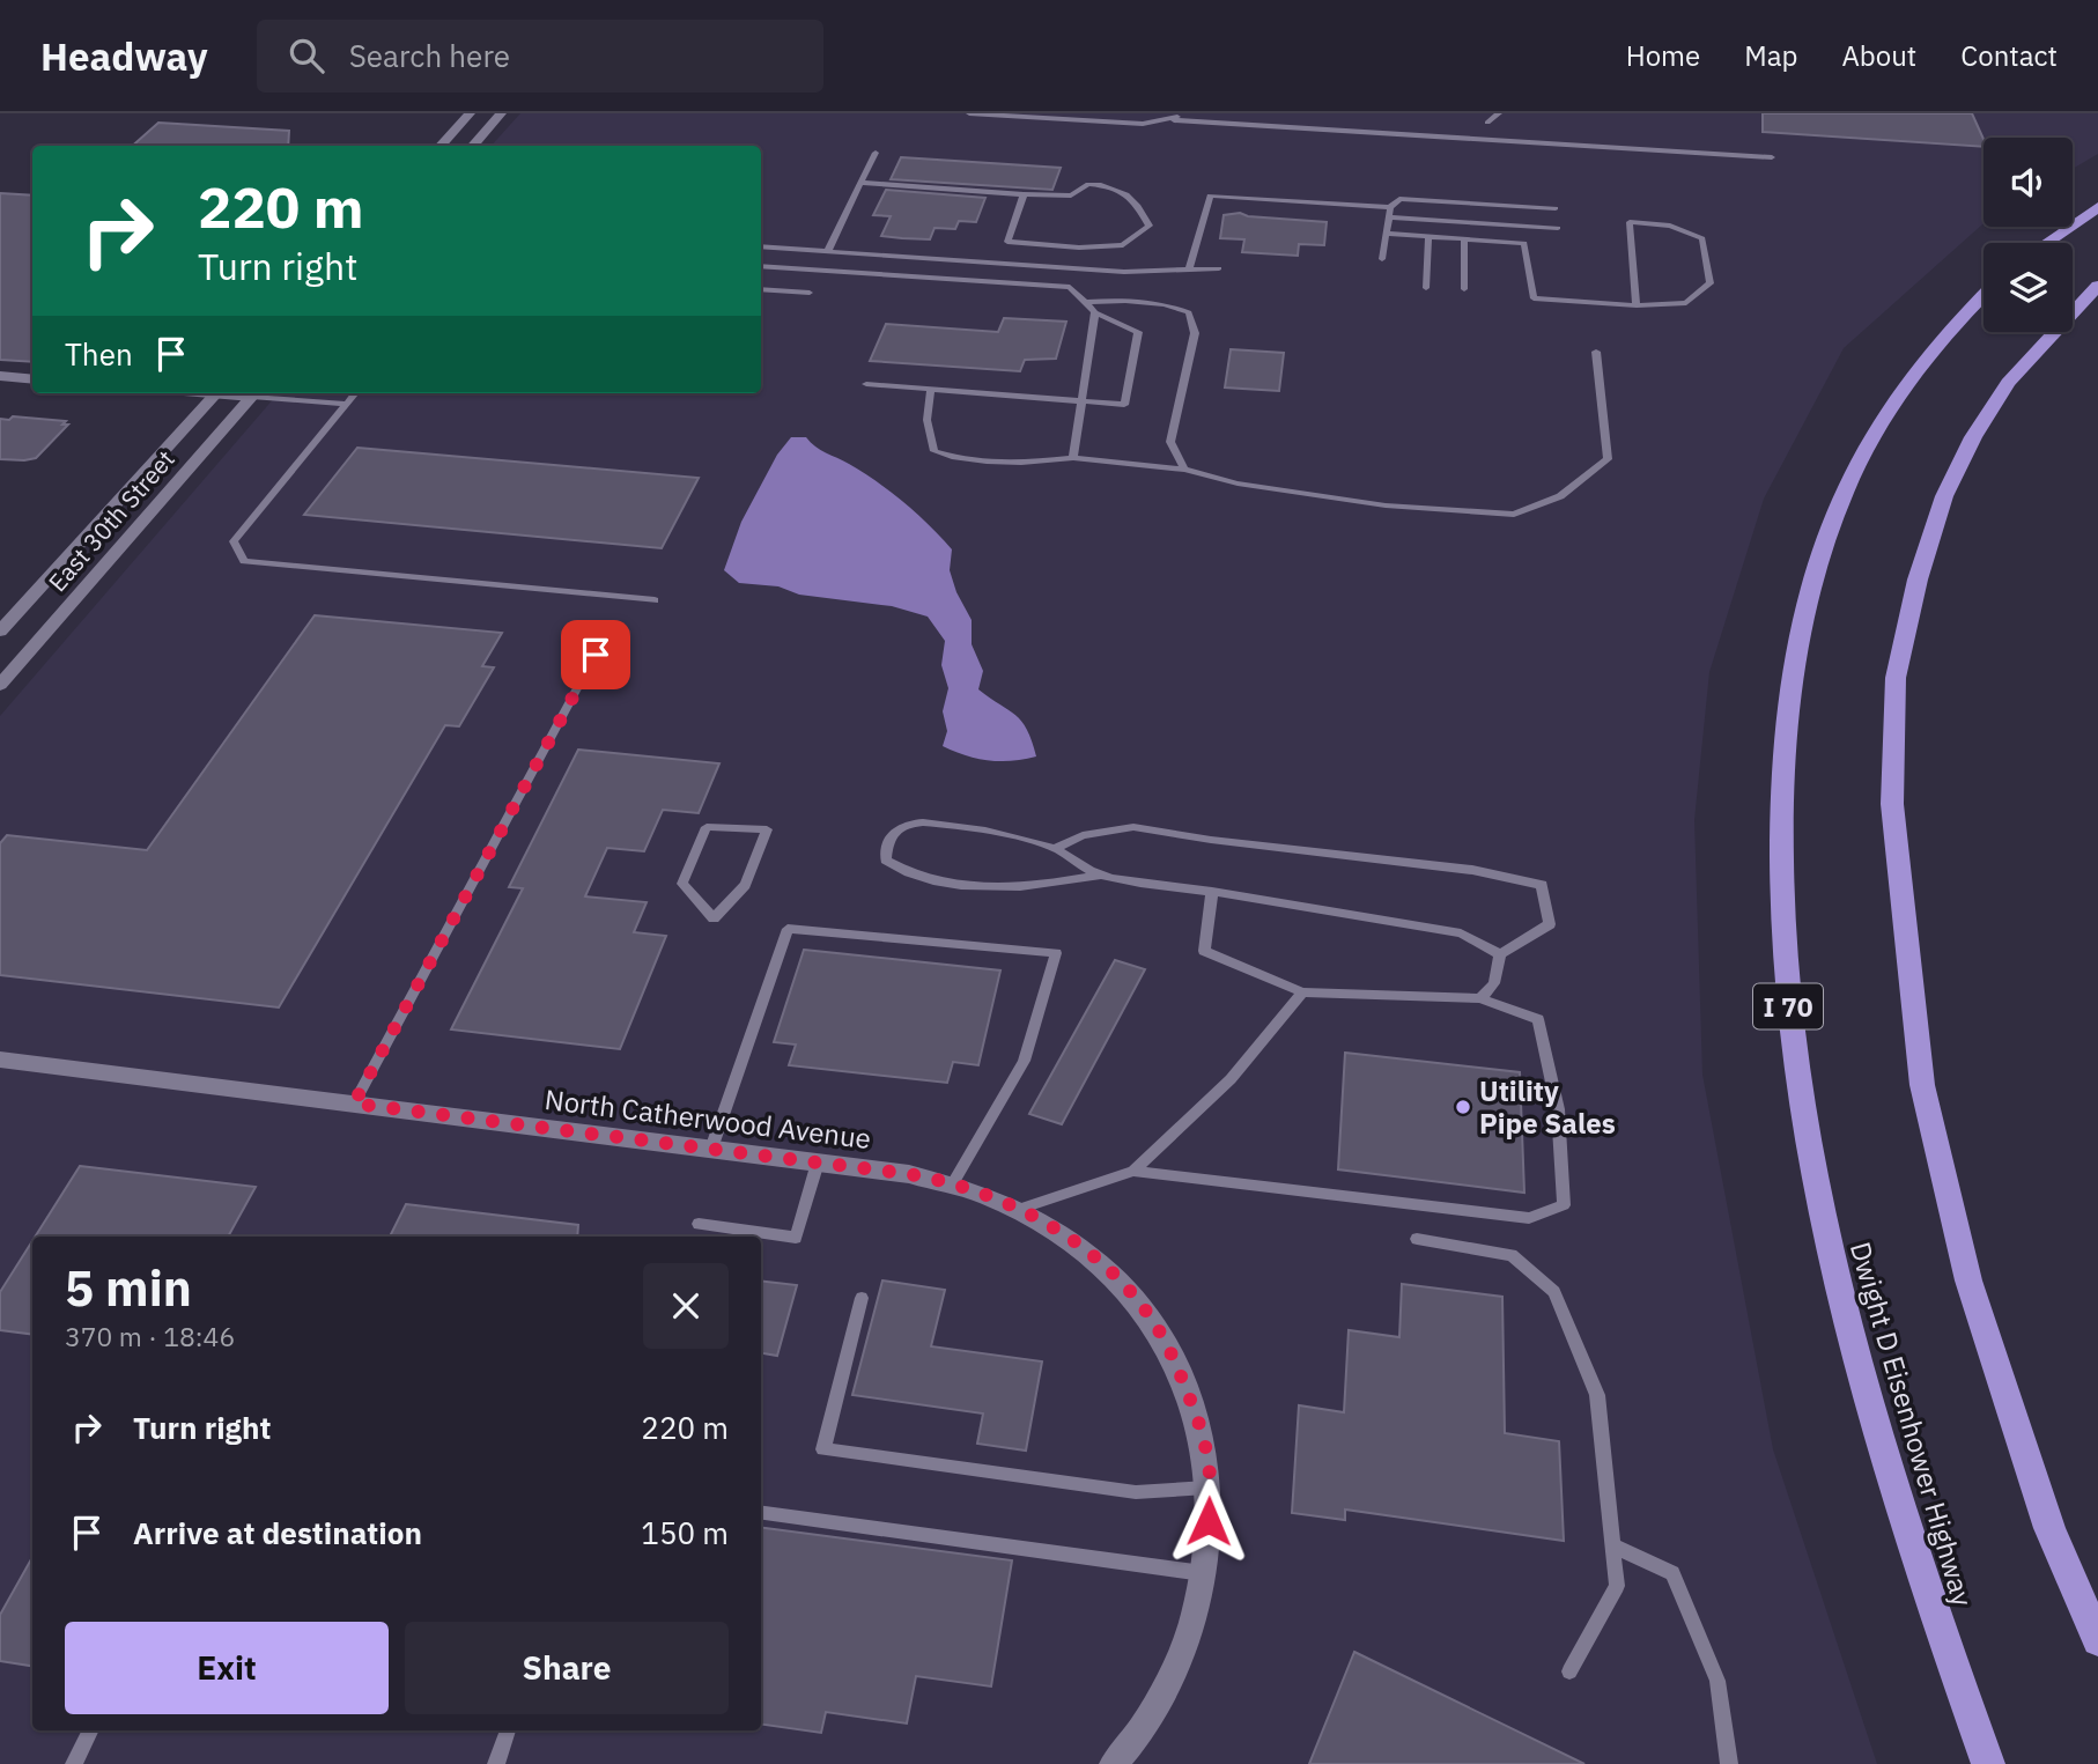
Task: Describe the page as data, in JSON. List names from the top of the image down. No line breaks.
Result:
{"streets":{"highway":["I 70","Dwight D Eisenhower Highway"],"street":["East 30th Street","North Catherwood Avenue"]},"places":["Utility Pipe Sales"],"page":{"header":"Headway","search":"Search here","nav":["Home","Map","About","Contact"],"turn":["220 m","Turn right"],"then":"Then","heading":["5 min","370 m · 18:46"],"list":[{"name":"Turn right","value":"220 m"},{"name":"Arrive at destination","value":"150 m"}],"buttons":["Exit","Share"]}}
